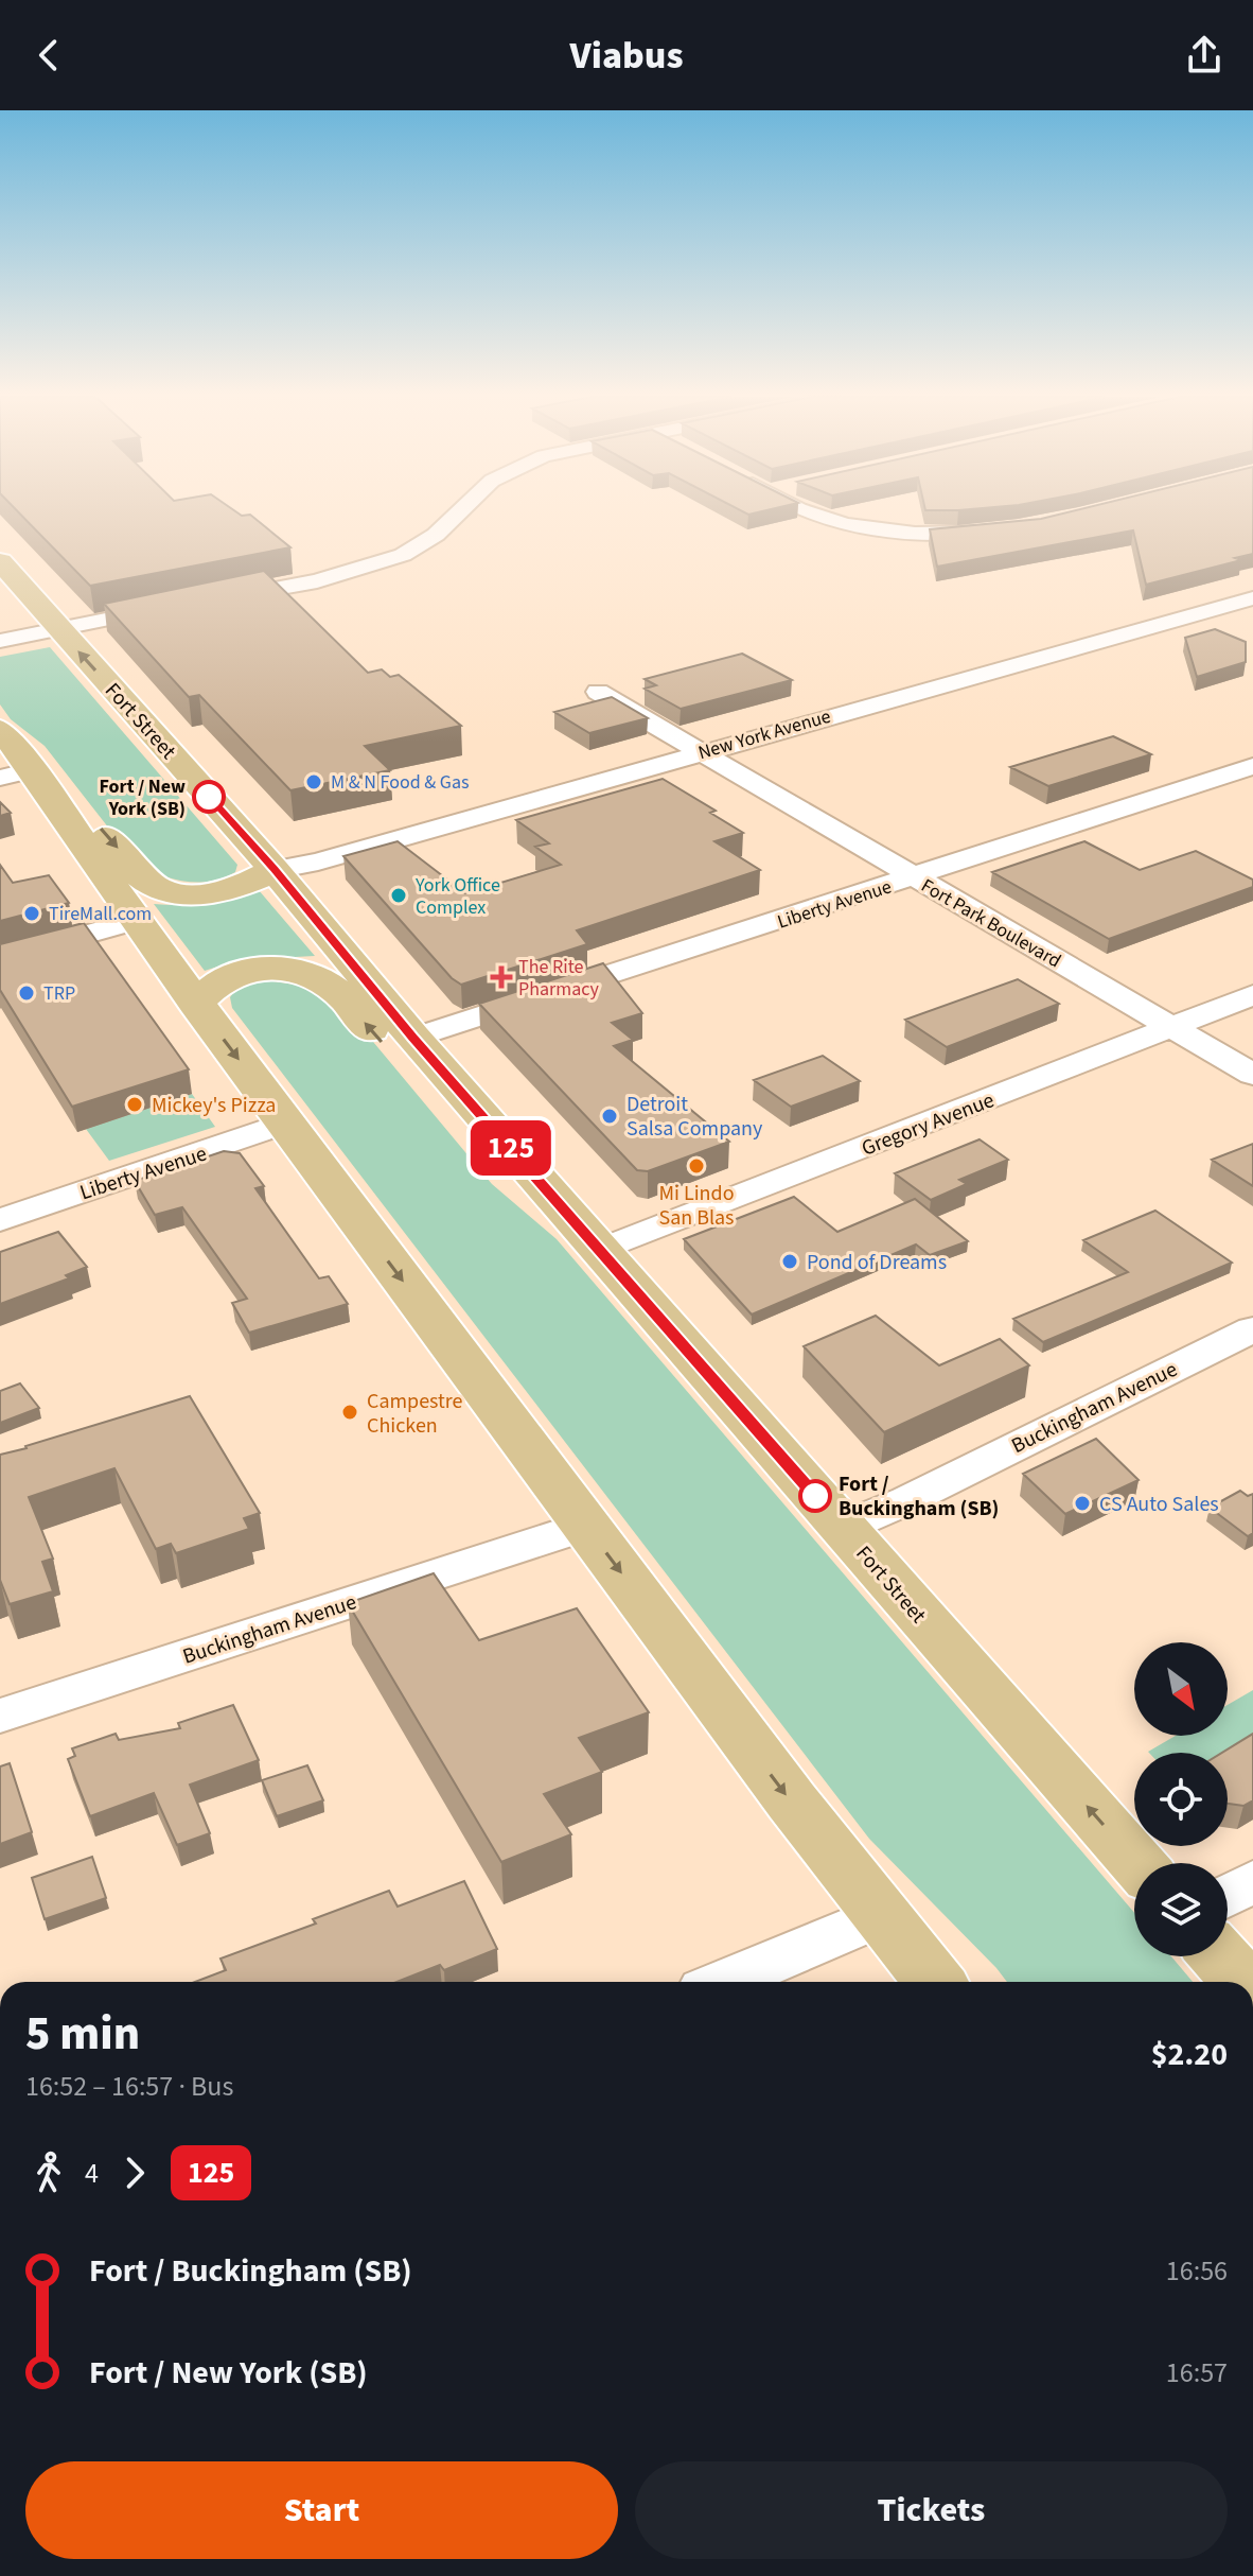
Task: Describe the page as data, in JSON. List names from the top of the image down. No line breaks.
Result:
{"streets":{"main road":["Fort Street"],"street":["New York Avenue","Liberty Avenue","Fort Park Boulevard","Gregory Avenue","Buckingham Avenue"]},"crossings":[["Fort Street","New York Avenue"],["Fort Street","Liberty Avenue"],["Fort Street","Gregory Avenue"],["Fort Street","Buckingham Avenue"],["New York Avenue","Fort Park Boulevard"],["Liberty Avenue","Fort Park Boulevard"],["Fort Park Boulevard","Gregory Avenue"]],"places":{"other":["M & N Food & Gas","Fort / New York (SB)","York Office Complex","TireMall.com","TRP","Mickey's Pizza","Detroit Salsa Company","Mi Lindo San Blas","Pond of Dreams","Campestre Chicken","Fort / Buckingham (SB)","CS Auto Sales"],"health":["The Rite Pharmacy"]},"lines":["bus line 125"],"north":"bottom right","page":{"header":"Viabus","on_map":"125","heading":["5 min","16:52 – 16:57 · Bus","$2.20"],"legs":["4","125"],"list":[{"name":"Fort / Buckingham (SB)","value":"16:56"},{"name":"Fort / New York (SB)","value":"16:57"}],"buttons":["Start","Tickets"]}}
